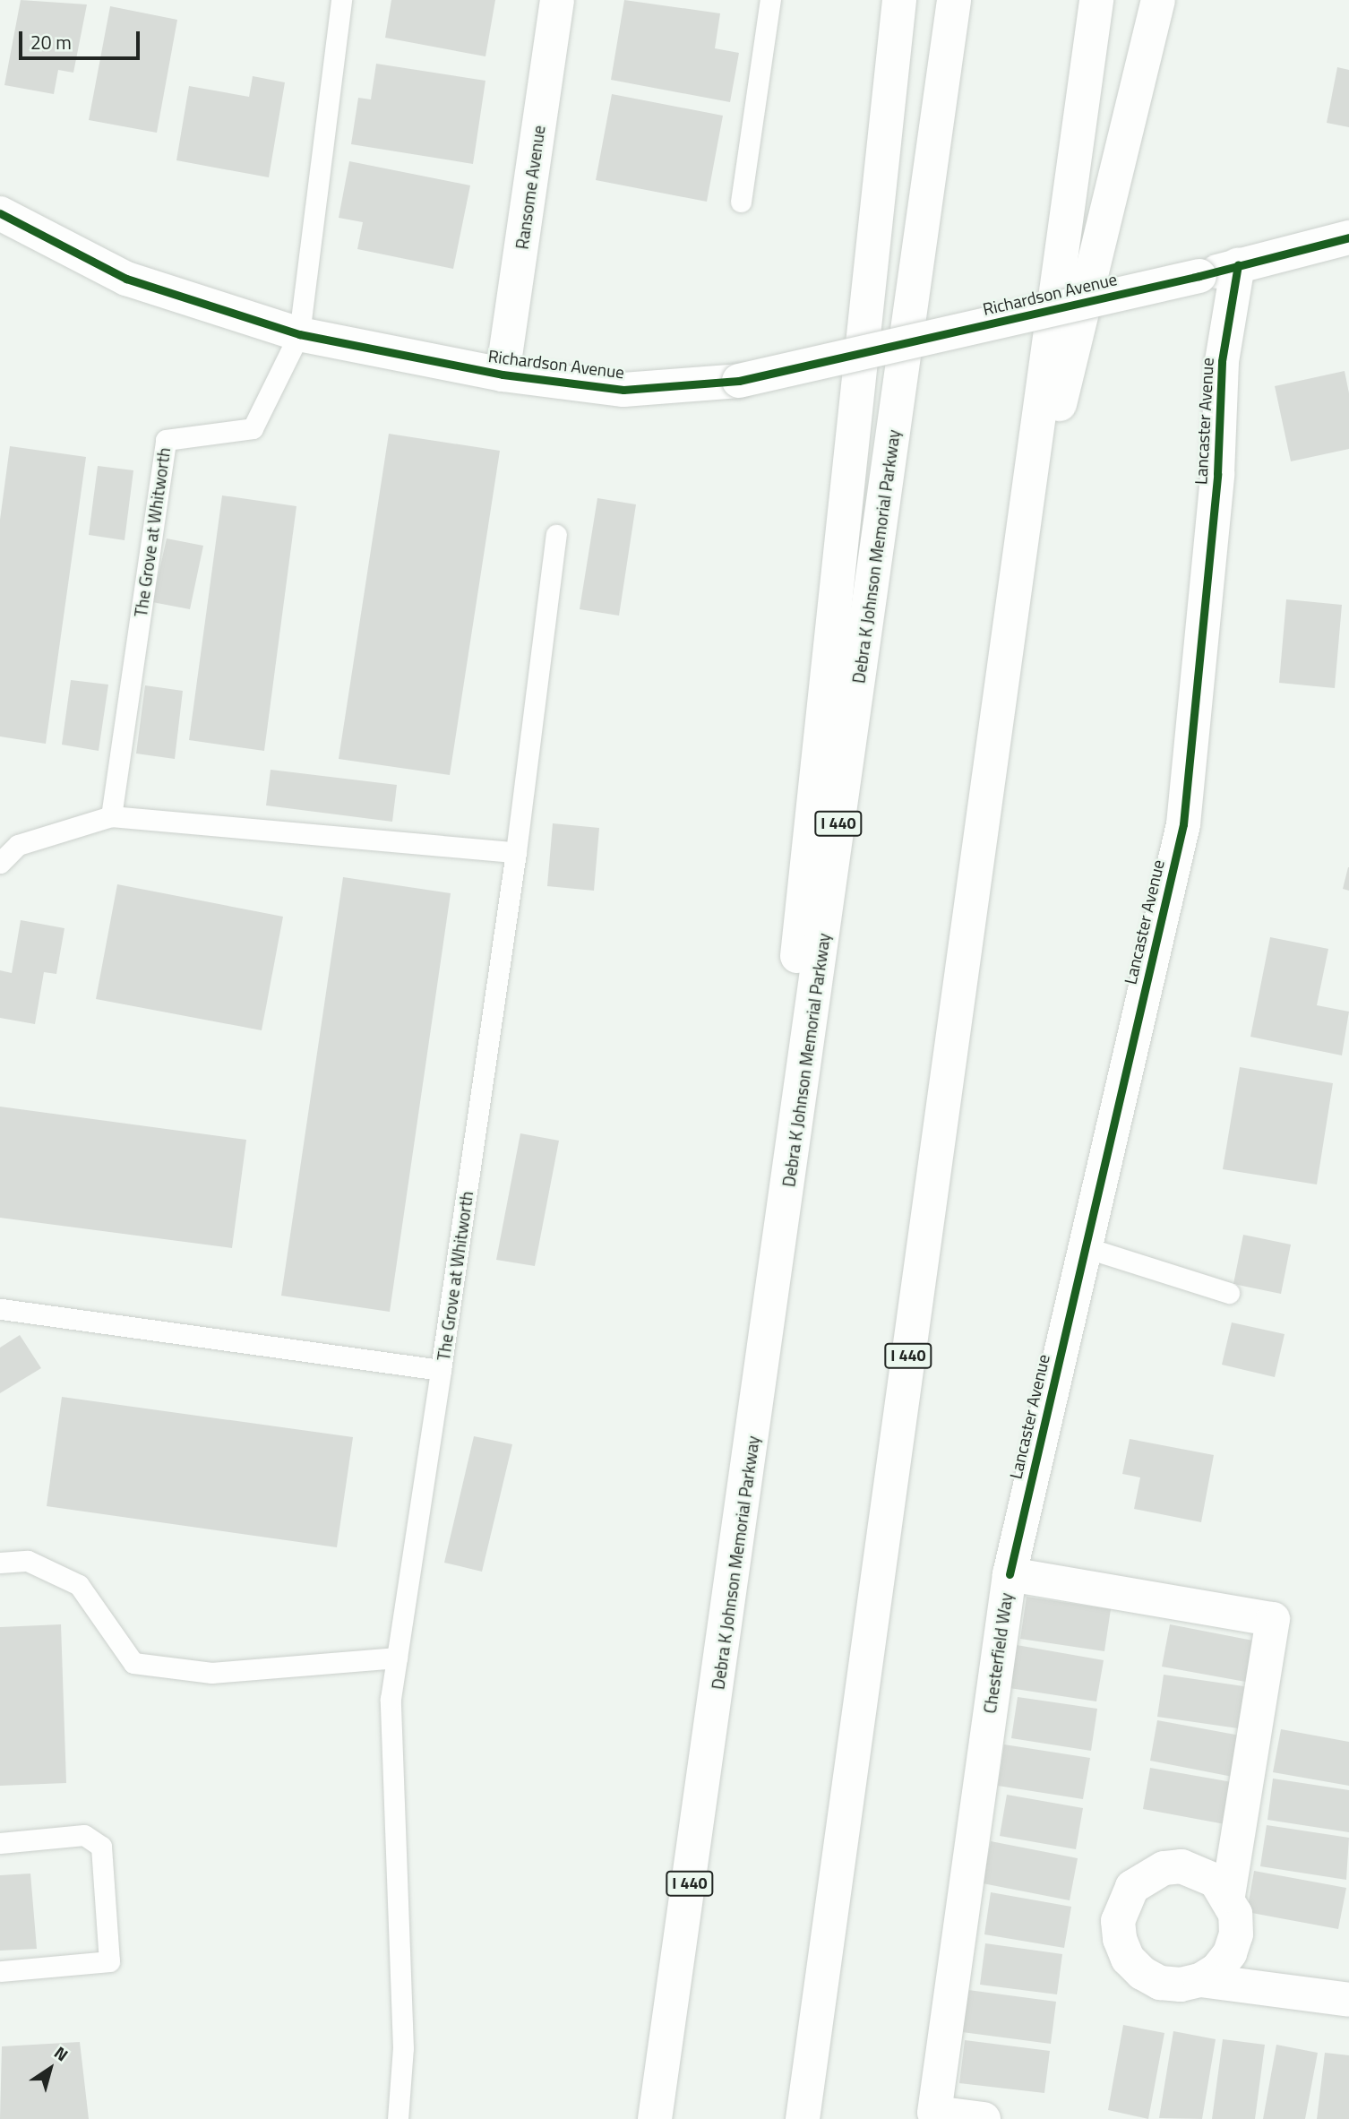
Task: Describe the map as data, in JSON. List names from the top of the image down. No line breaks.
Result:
{"streets":{"main road":["Ransome Avenue","Richardson Avenue","Lancaster Avenue","Debra K Johnson Memorial Parkway","I 440","Chesterfield Way"],"lane":["The Grove at Whitworth"]},"crossings":[["Ransome Avenue","Richardson Avenue"],["Richardson Avenue","Lancaster Avenue"],["Richardson Avenue","The Grove at Whitworth"],["Lancaster Avenue","Chesterfield Way"]],"scale_bar":"20 m","north":"top right"}
